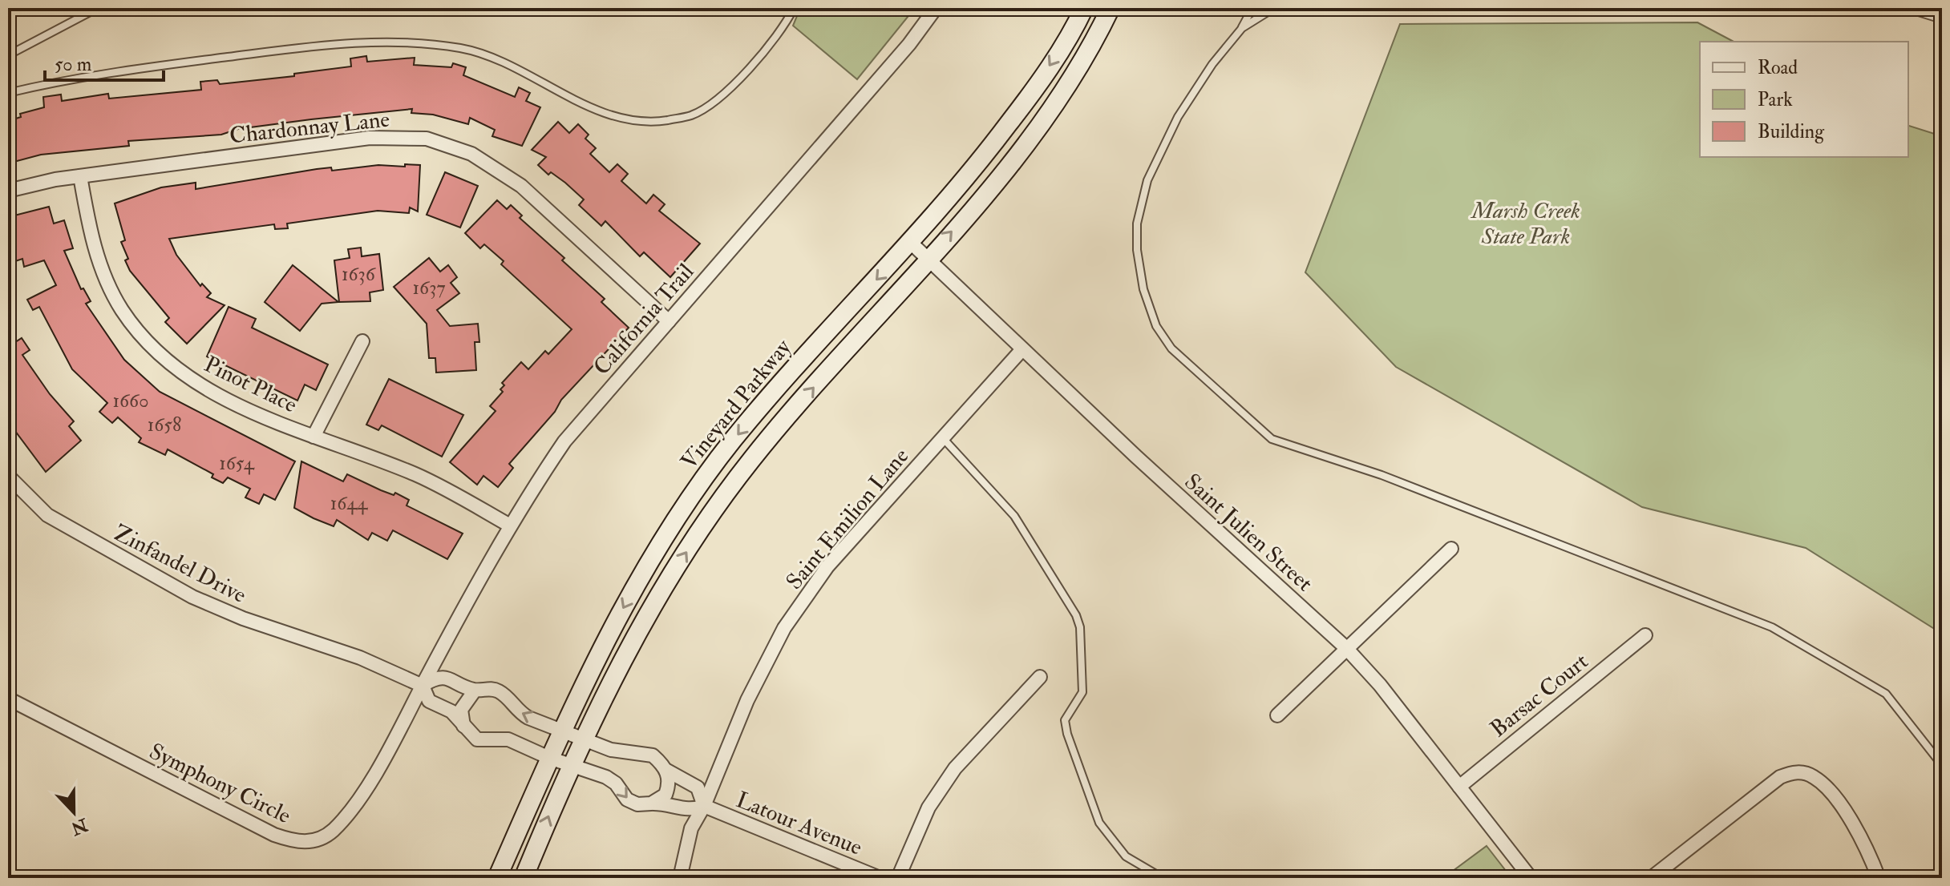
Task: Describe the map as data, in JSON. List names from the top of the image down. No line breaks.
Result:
{"streets":{"street":["Chardonnay Lane","California Trail","Pinot Place","Vineyard Parkway","Saint Emilion Lane","Saint Julien Street","Zinfandel Drive","Barsac Court","Symphony Circle","Latour Avenue"]},"crossings":[["Chardonnay Lane","California Trail"],["Chardonnay Lane","Pinot Place"],["California Trail","Pinot Place"],["California Trail","Zinfandel Drive"],["California Trail","Symphony Circle"],["Vineyard Parkway","Saint Julien Street"],["Vineyard Parkway","Zinfandel Drive"],["Vineyard Parkway","Latour Avenue"],["Saint Emilion Lane","Saint Julien Street"],["Saint Emilion Lane","Latour Avenue"],["Saint Julien Street","Barsac Court"],["Zinfandel Drive","Symphony Circle"],["Zinfandel Drive","Latour Avenue"]],"parks":["Marsh Creek State Park"],"house_numbers":["1636","1637","1660","1658","1654","1644"],"legend":["Road","Park","Building"],"scale_bar":"50 m","north":"bottom"}
